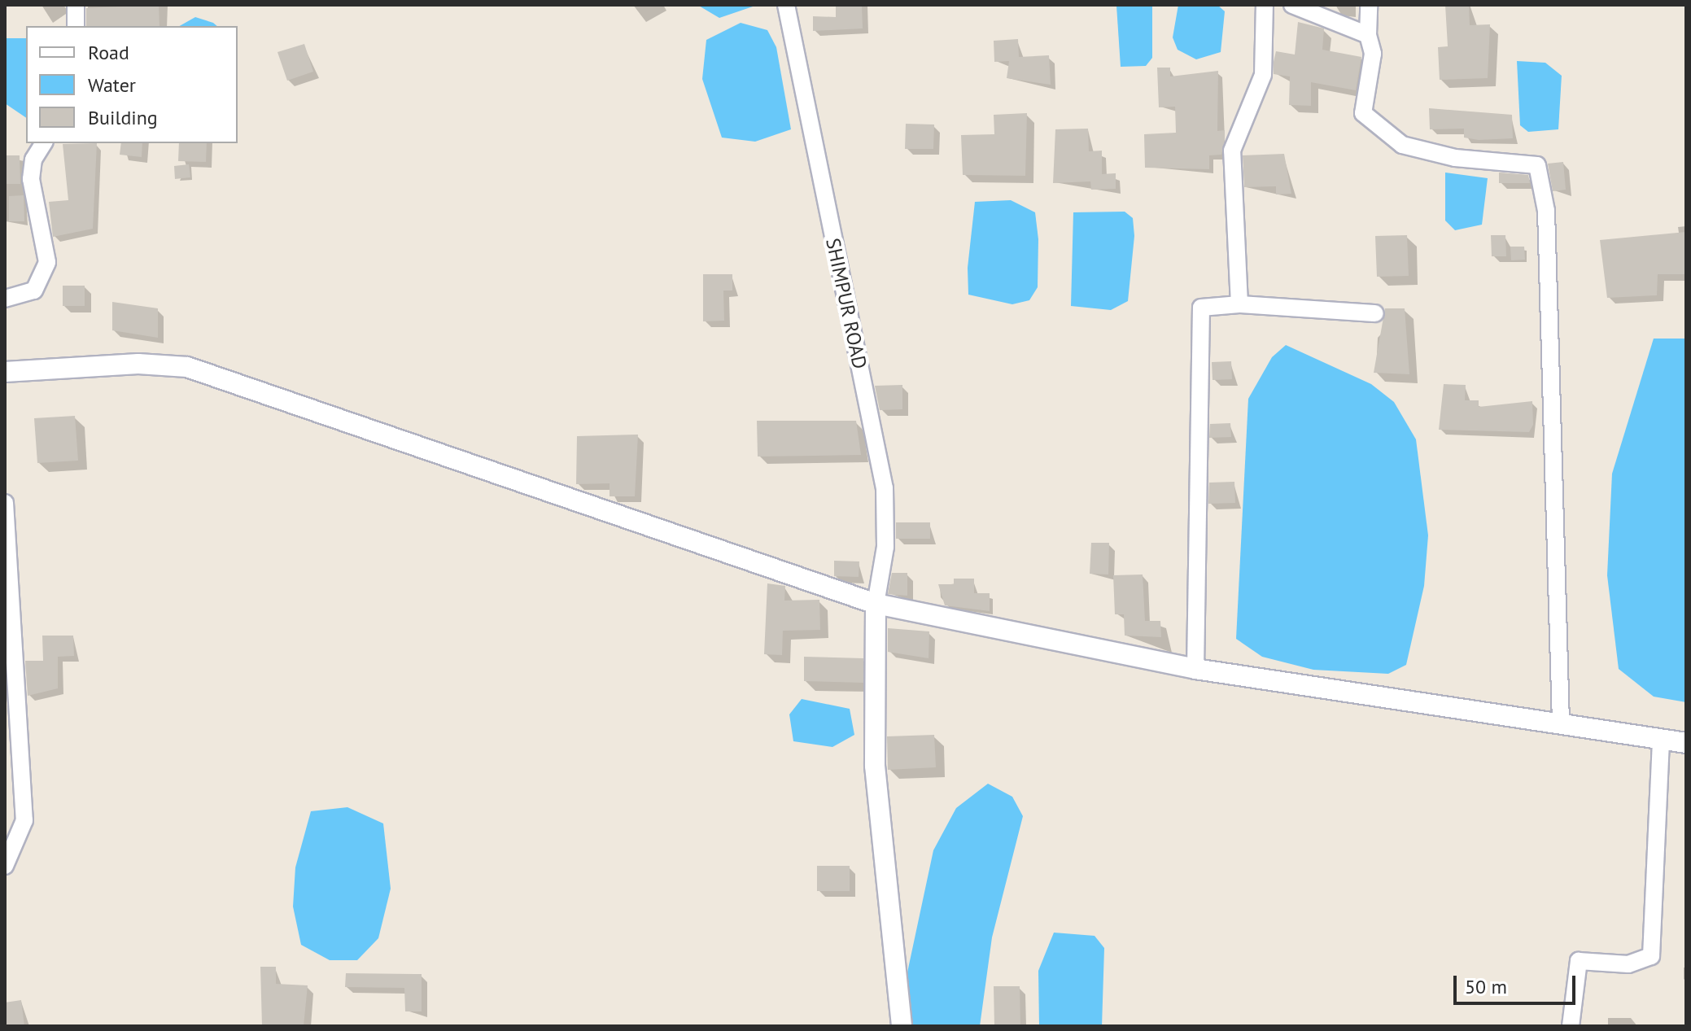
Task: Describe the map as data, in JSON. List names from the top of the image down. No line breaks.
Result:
{"streets":{"street":["SHIMPUR ROAD"]},"legend":["Road","Water","Building"],"scale_bar":"50 m"}
